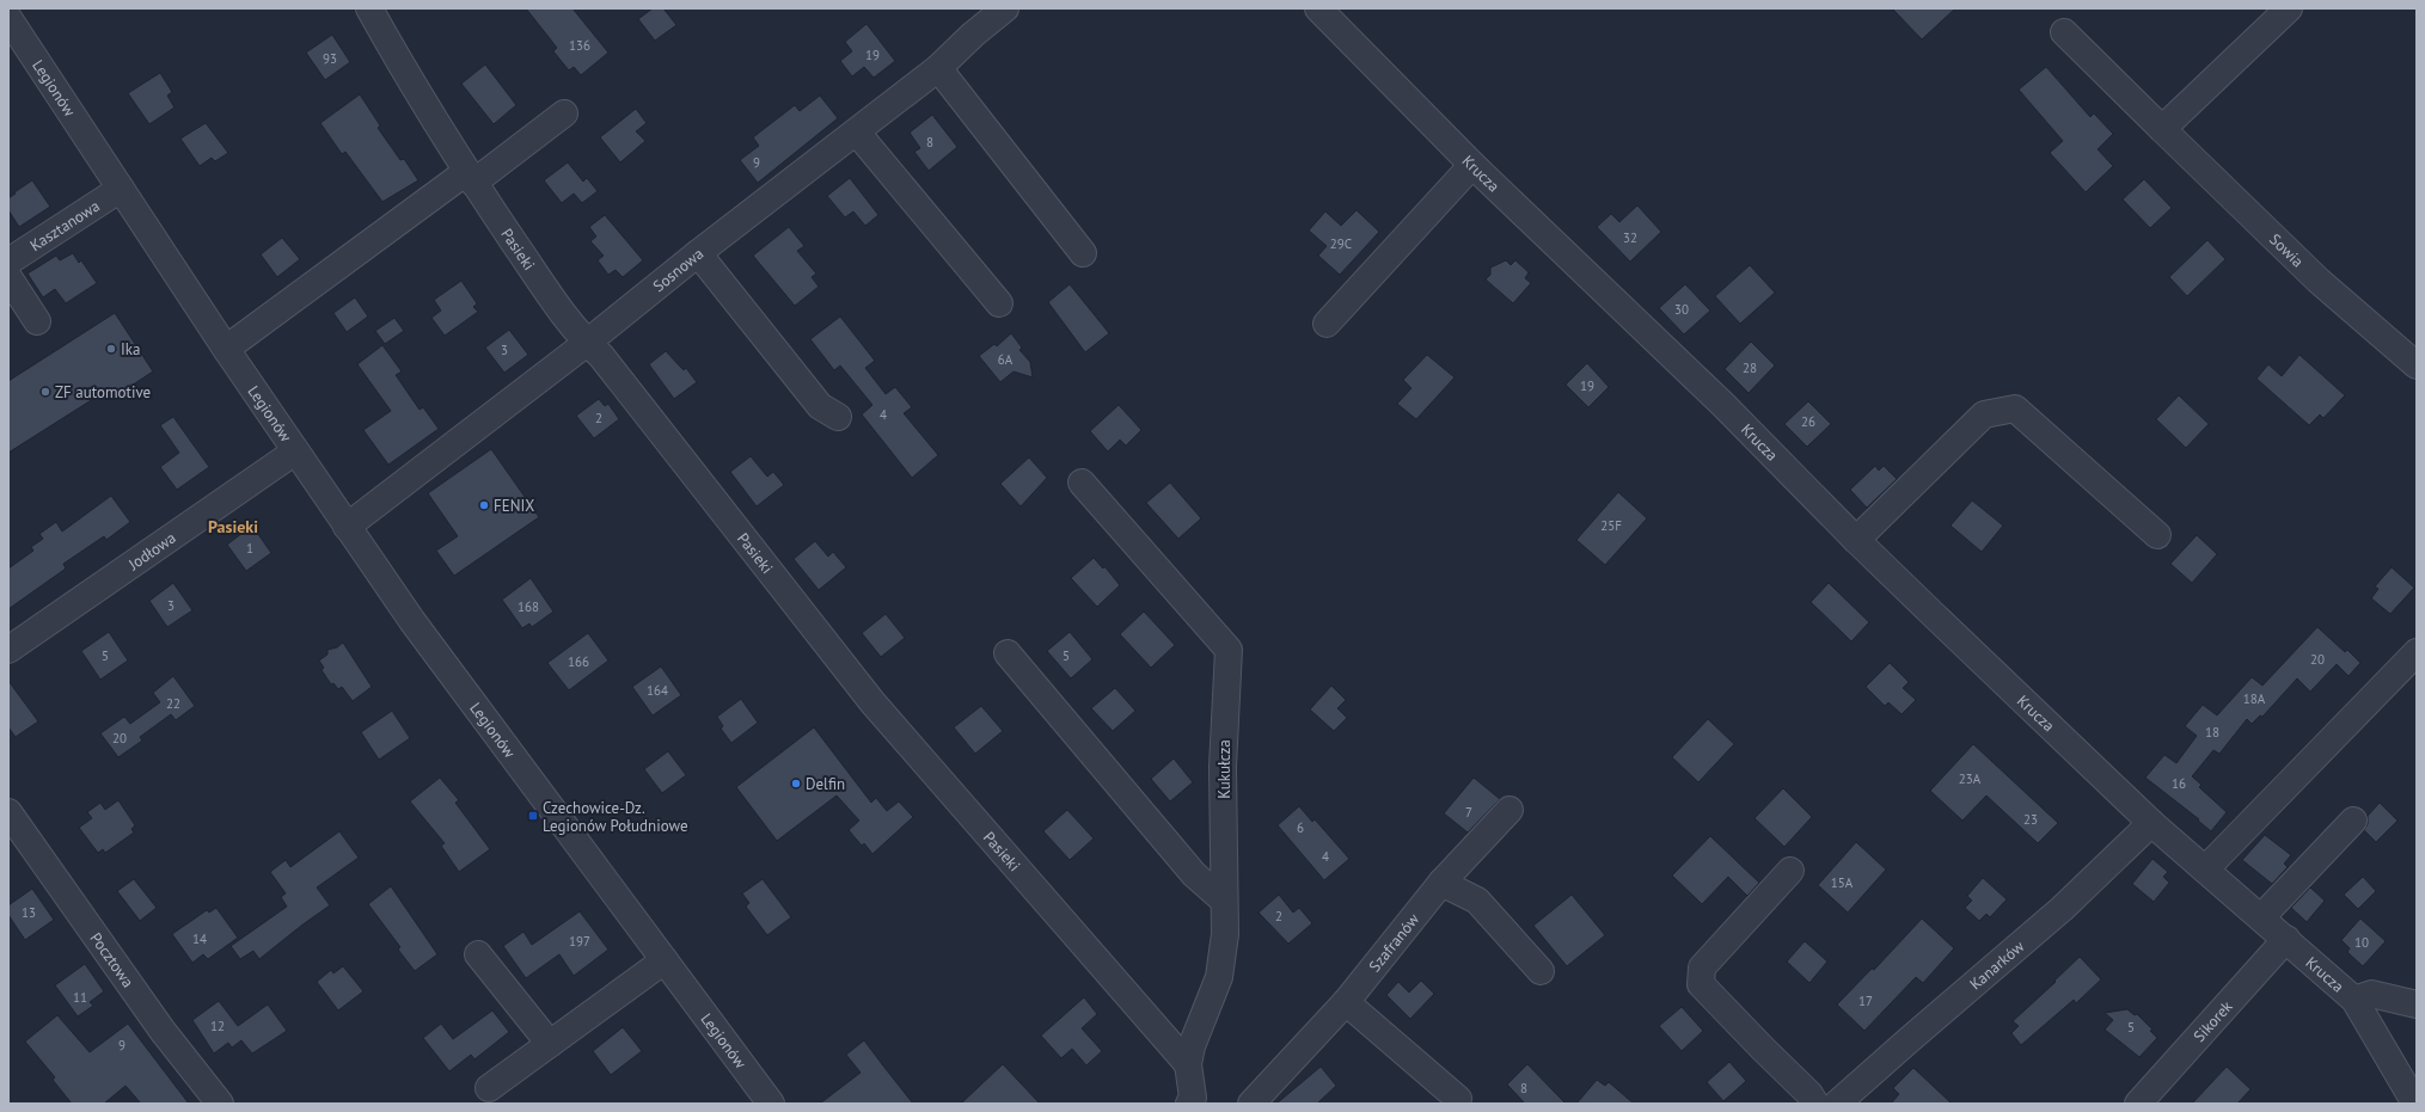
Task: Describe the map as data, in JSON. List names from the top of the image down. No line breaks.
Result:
{"streets":{"street":["Legionów","Krucza","Kasztanowa","Pasieki","Sowia","Sosnowa","Jodłowa","Kukułcza","Szafranów","Pocztowa","Kanarków","Sikorek"]},"crossings":[["Legionów","Kasztanowa"],["Legionów","Sosnowa"],["Legionów","Jodłowa"],["Krucza","Kanarków"],["Krucza","Sikorek"],["Pasieki","Sosnowa"],["Pasieki","Kukułcza"]],"districts":["Pasieki"],"places":{"other":["Ika","ZF automotive","FENIX","Delfin"],"transit":["Czechowice-Dz. Legionów Południowe"]},"house_numbers":["136","19","93","8","9","32","29C","30","3","6A","28","19","4","2","26","25F","1","3","168","5","5","20","166","164","18A","22","18","20","23A","16","7","23","6","4","15A","13","2","14","197","10","11","17","12","5","9","8"]}
